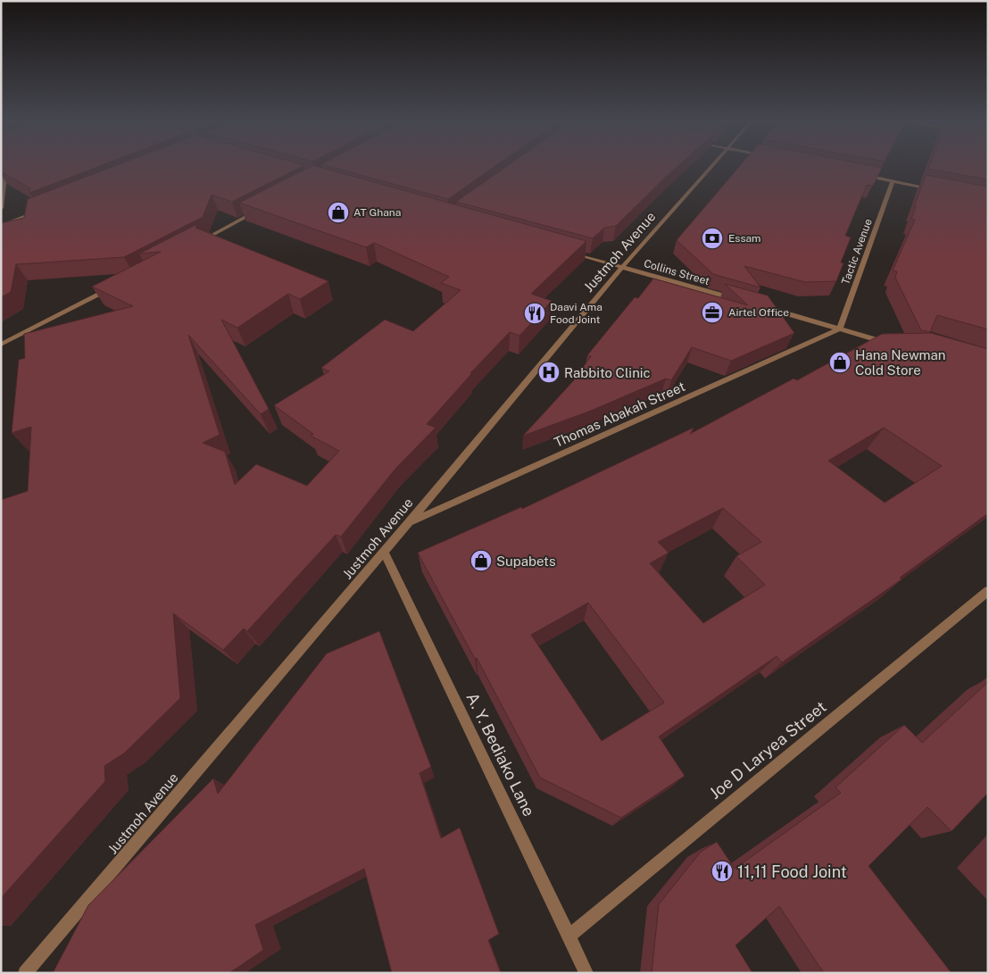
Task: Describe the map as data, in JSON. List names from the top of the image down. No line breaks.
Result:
{"streets":{"street":["Justmoh Avenue","Tactic Avenue","Collins Street","Thomas Abakah Street","Joe D Laryea Street","A. Y. Bediako Lane"]},"crossings":[["Justmoh Avenue","Collins Street"],["Justmoh Avenue","Thomas Abakah Street"],["Justmoh Avenue","A. Y. Bediako Lane"],["Tactic Avenue","Thomas Abakah Street"],["Joe D Laryea Street","A. Y. Bediako Lane"]],"places":{"shop":["AT Ghana","Hana Newman Cold Store","Supabets"],"bank":["Essam"],"office":["Airtel Office"],"restaurant":["Daavi Ama Food Joint","11,11 Food Joint"],"hospital":["Rabbito Clinic"]}}
